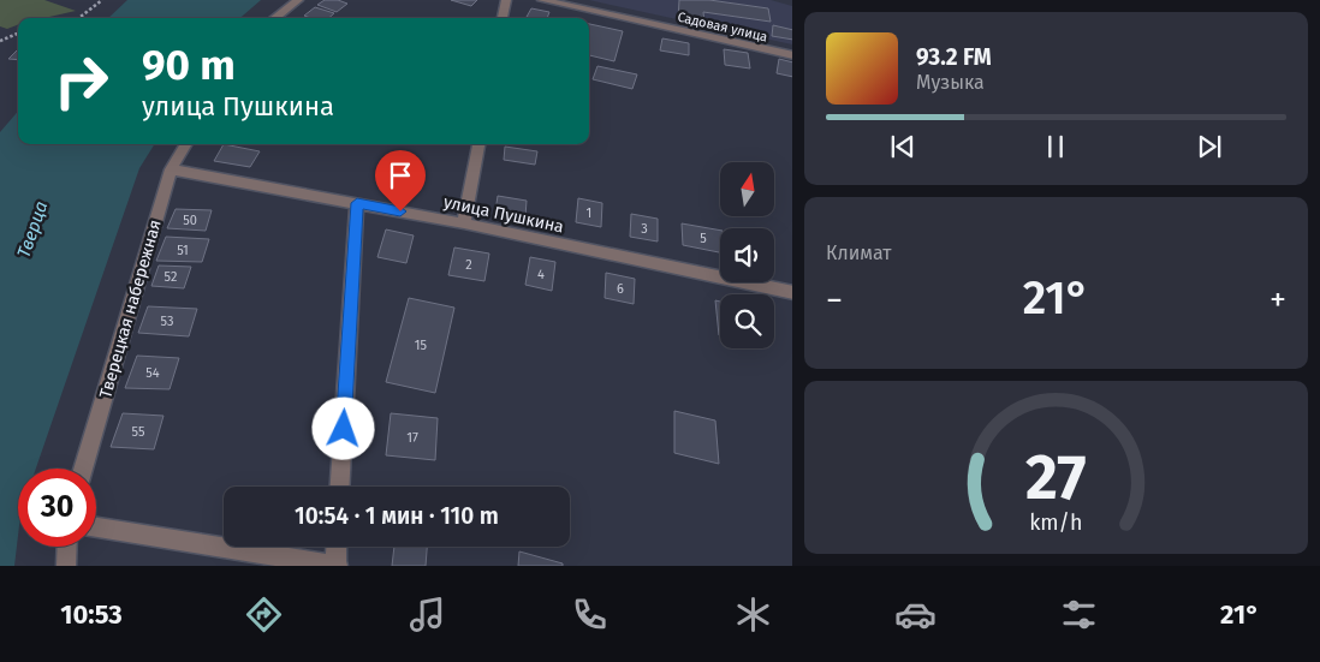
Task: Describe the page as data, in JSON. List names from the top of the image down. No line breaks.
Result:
{"streets":{"street":["Садовая улица","улица Пушкина","Тверецкая набережная"]},"crossings":[["улица Пушкина","Тверецкая набережная"]],"water":["Тверца"],"house_numbers":["1","50","3","5","51","2","4","52","6","53","15","54","55","17"],"north":"top","page":{"turn":["90 m","улица Пушкина"],"song":["93.2 FM","Музыка"],"tile":"Климат","heat":["−","21°","+"],"limit":"30","trip":"10:54 · 1 мин · 110 m","tabs":["10:53","21°"],"gauge":["27","km/h"]}}
